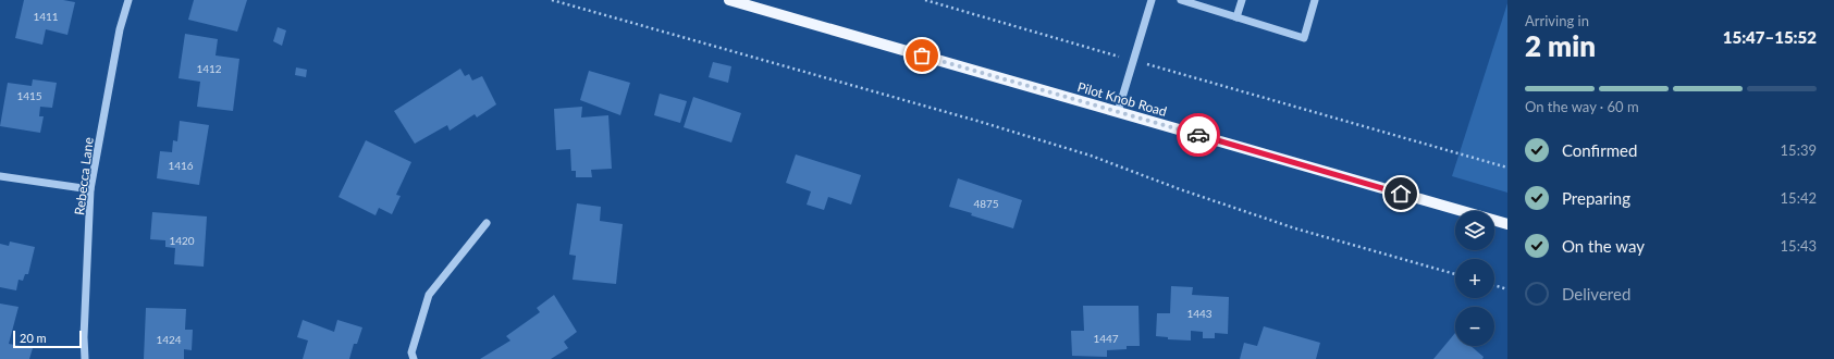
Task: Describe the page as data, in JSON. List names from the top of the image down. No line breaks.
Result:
{"streets":{"main road":["Pilot Knob Road"],"street":["Rebecca Lane"]},"house_numbers":["1411","1412","1415","1416","4875","1420","1443","1447","1424"],"scale_bar":"20 m","page":{"heading":["2 min","Arriving in","15:47–15:52"],"bar":"On the way · 60 m","list":[["Confirmed","15:39"],["Preparing","15:42"],["On the way","15:43"],"Delivered"],"map_buttons":["+","−"],"scale":"20 m"}}
